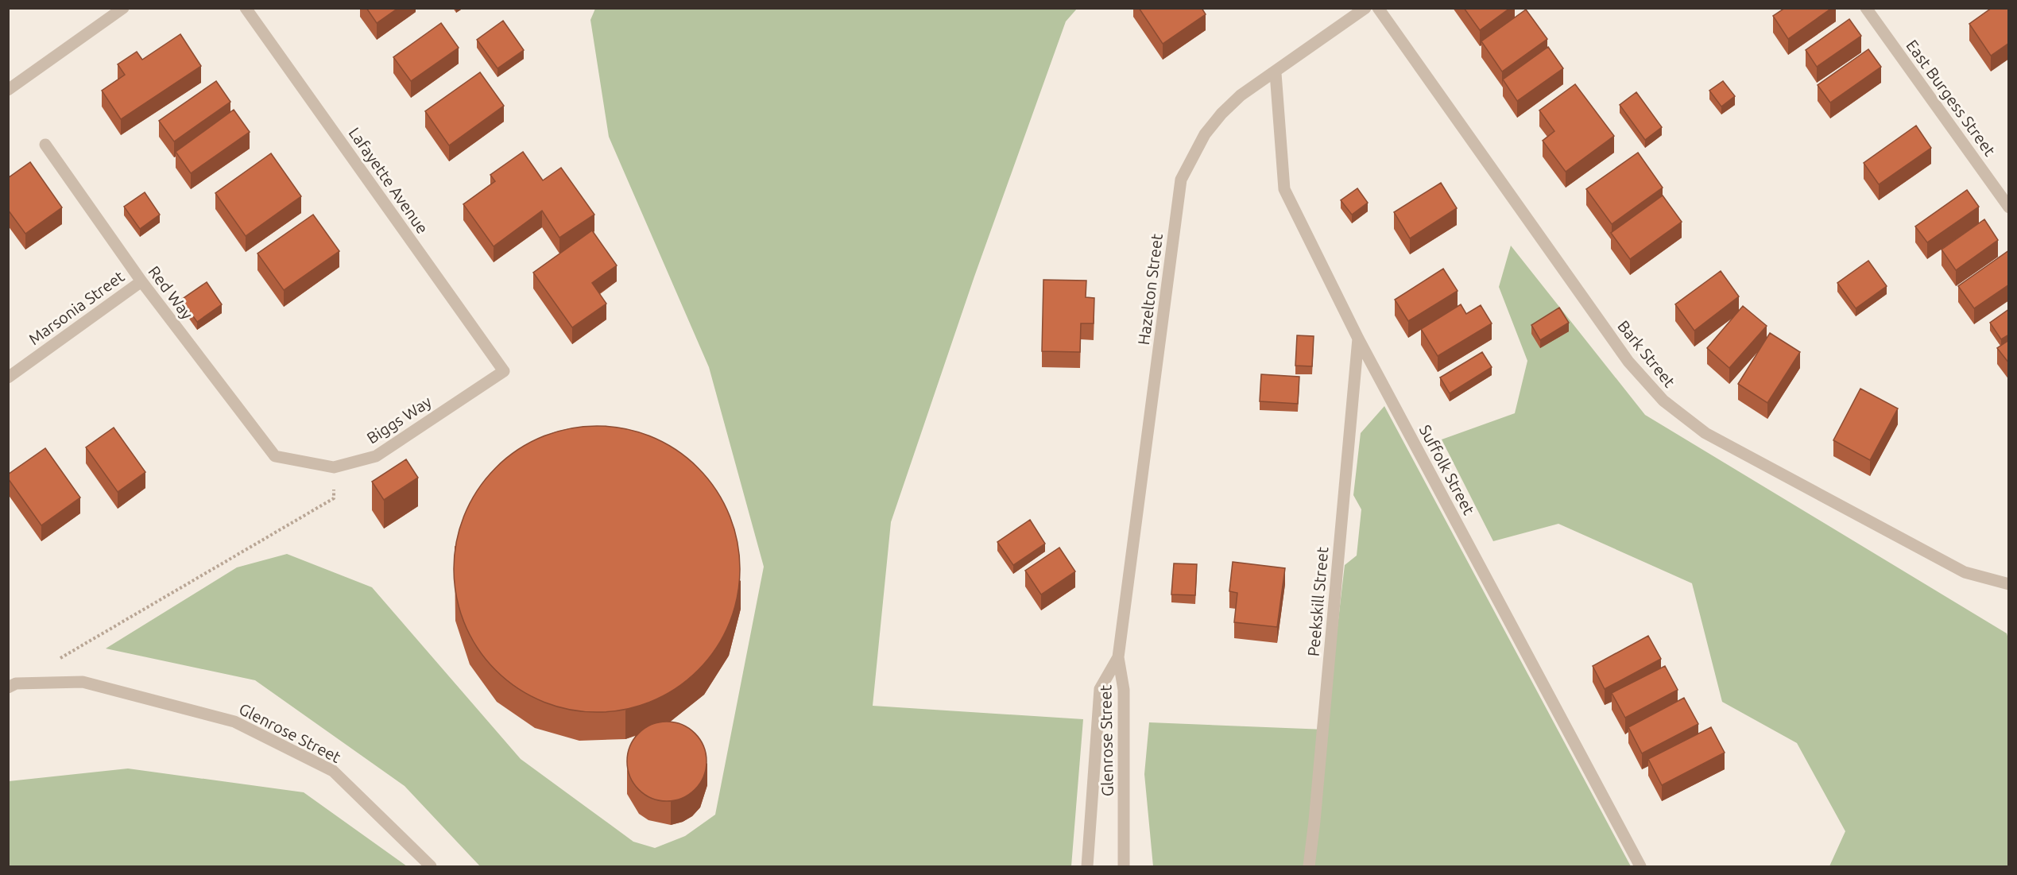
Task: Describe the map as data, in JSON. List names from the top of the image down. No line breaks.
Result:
{"streets":{"street":["East Burgess Street","Lafayette Avenue","Hazelton Street","Red Way","Marsonia Street","Bark Street","Biggs Way","Suffolk Street","Peekskill Street","Glenrose Street"]},"crossings":[["Lafayette Avenue","Biggs Way"],["Hazelton Street","Suffolk Street"],["Hazelton Street","Glenrose Street"],["Red Way","Marsonia Street"],["Red Way","Biggs Way"],["Suffolk Street","Peekskill Street"]]}
